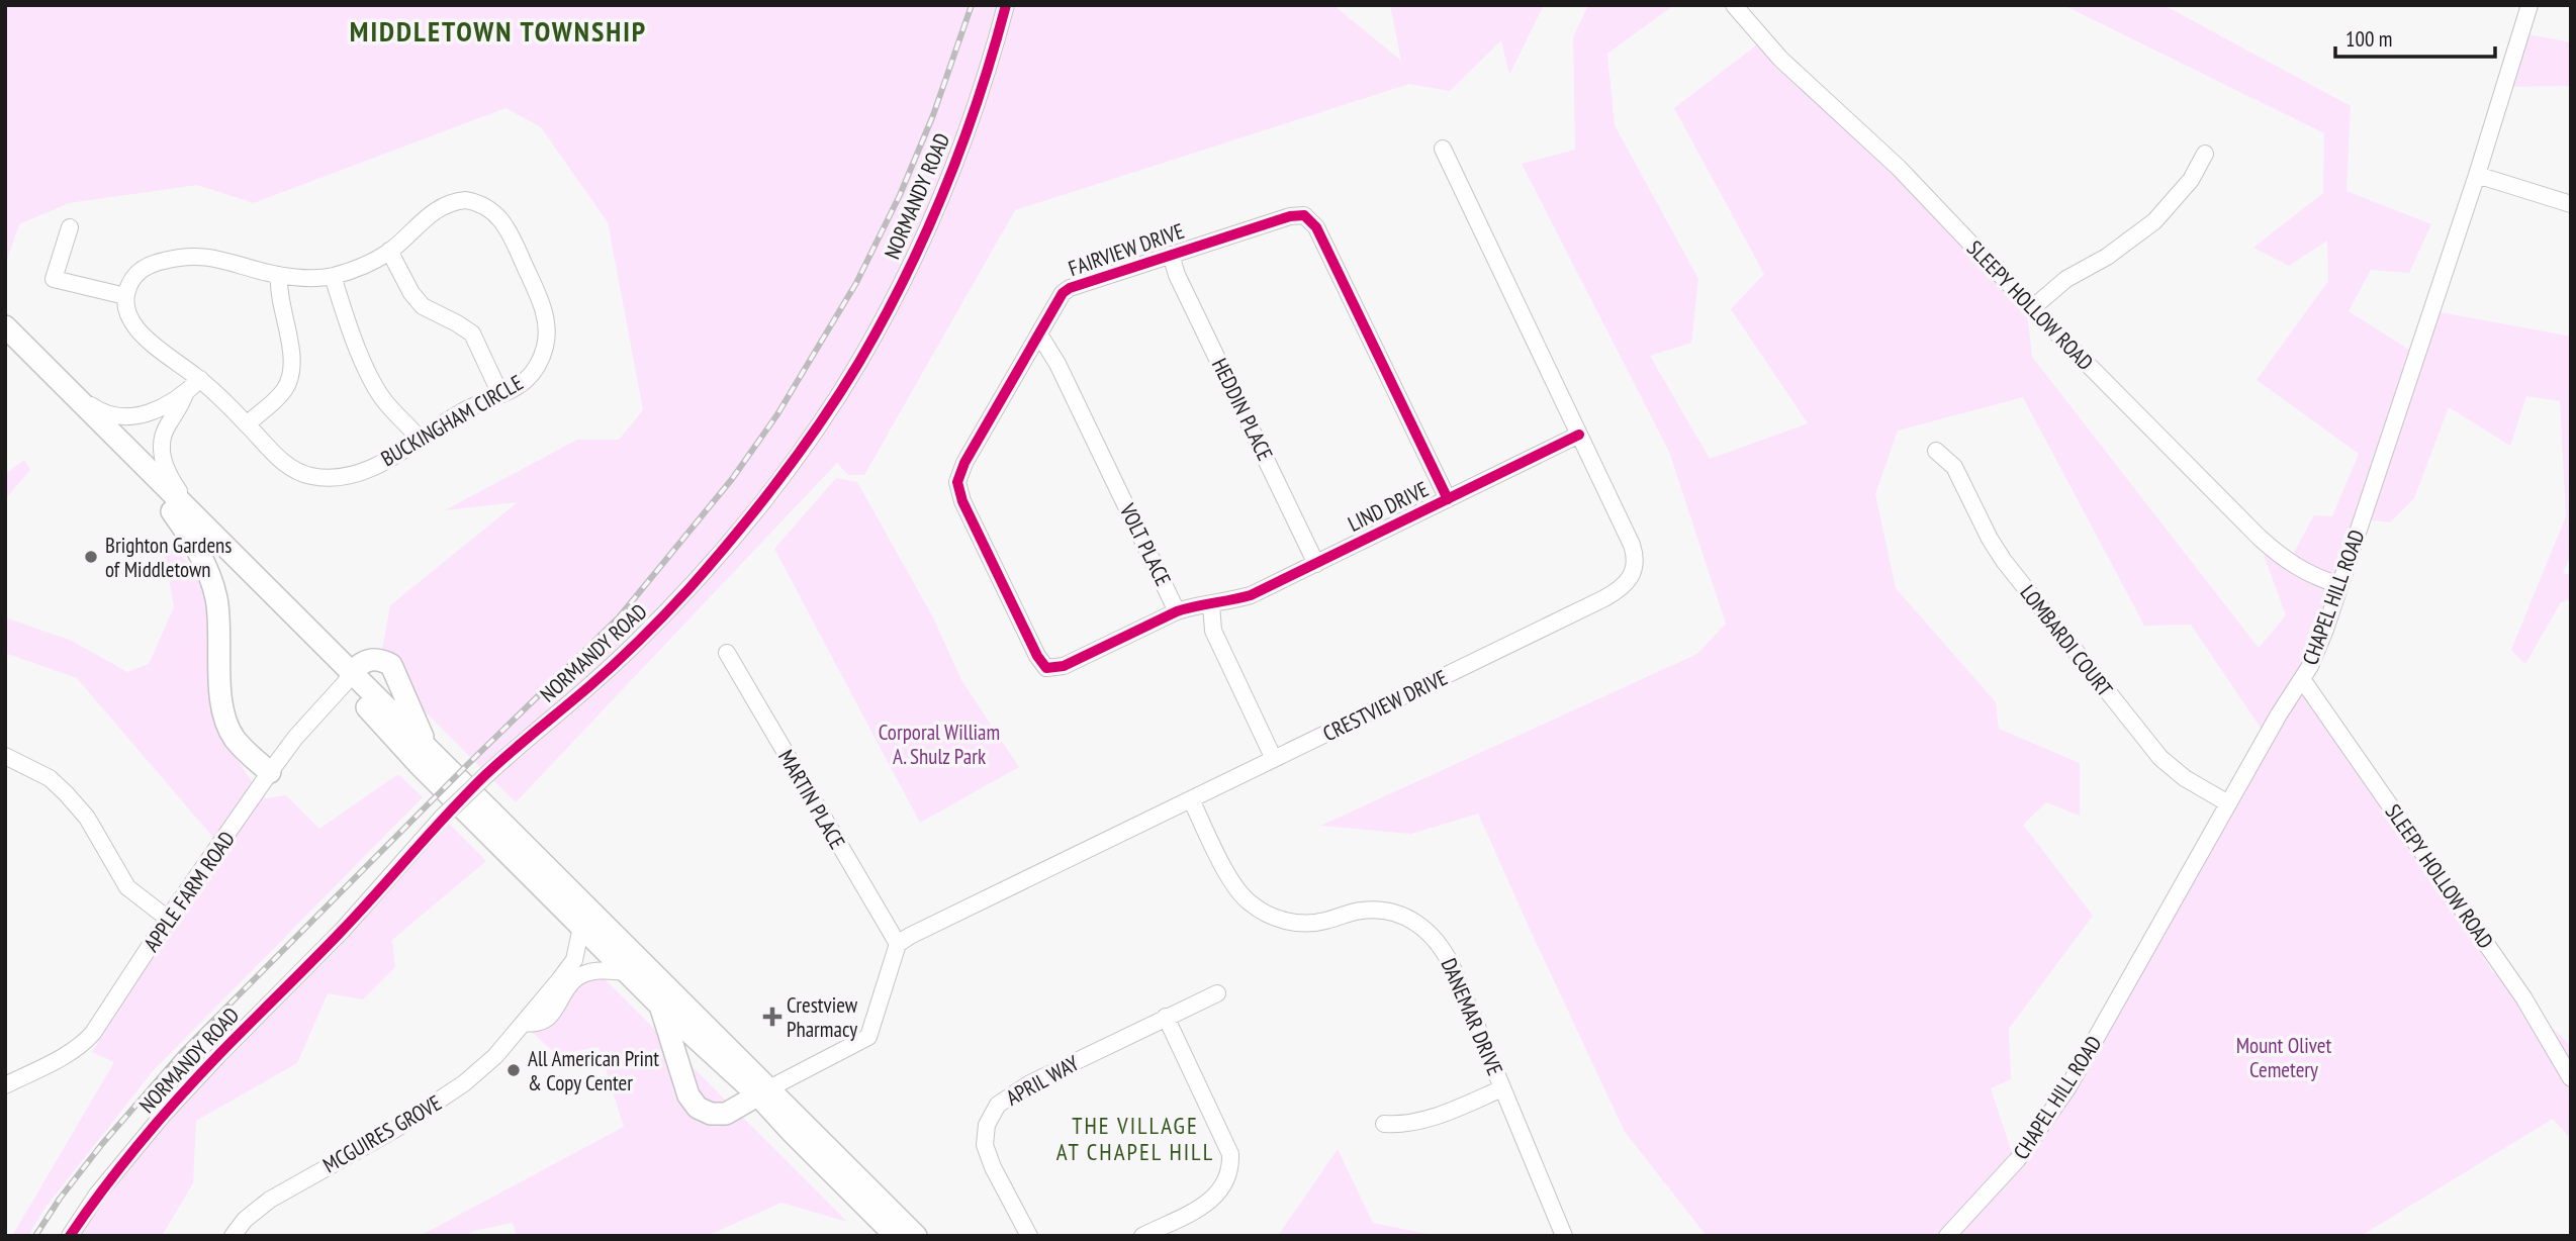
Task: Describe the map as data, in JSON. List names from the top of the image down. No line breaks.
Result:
{"streets":{"street":["NORMANDY ROAD","FAIRVIEW DRIVE","SLEEPY HOLLOW ROAD","HEDDIN PLACE","BUCKINGHAM CIRCLE","LIND DRIVE","VOLT PLACE","CHAPEL HILL ROAD","LOMBARDI COURT","CRESTVIEW DRIVE","MARTIN PLACE","APPLE FARM ROAD","DANEMAR DRIVE","APRIL WAY","MCGUIRES GROVE"]},"crossings":[["FAIRVIEW DRIVE","HEDDIN PLACE"],["FAIRVIEW DRIVE","LIND DRIVE"],["FAIRVIEW DRIVE","VOLT PLACE"],["SLEEPY HOLLOW ROAD","CHAPEL HILL ROAD"],["HEDDIN PLACE","LIND DRIVE"],["LIND DRIVE","VOLT PLACE"],["LIND DRIVE","CRESTVIEW DRIVE"],["CHAPEL HILL ROAD","LOMBARDI COURT"],["CRESTVIEW DRIVE","MARTIN PLACE"],["CRESTVIEW DRIVE","DANEMAR DRIVE"]],"districts":["MIDDLETOWN TOWNSHIP","THE VILLAGE AT CHAPEL HILL"],"parks":["Corporal William A. Shulz Park","Mount Olivet Cemetery"],"places":{"other":["Brighton Gardens of Middletown","All American Print & Copy Center"],"health":["Crestview Pharmacy"]},"scale_bar":"100 m"}
